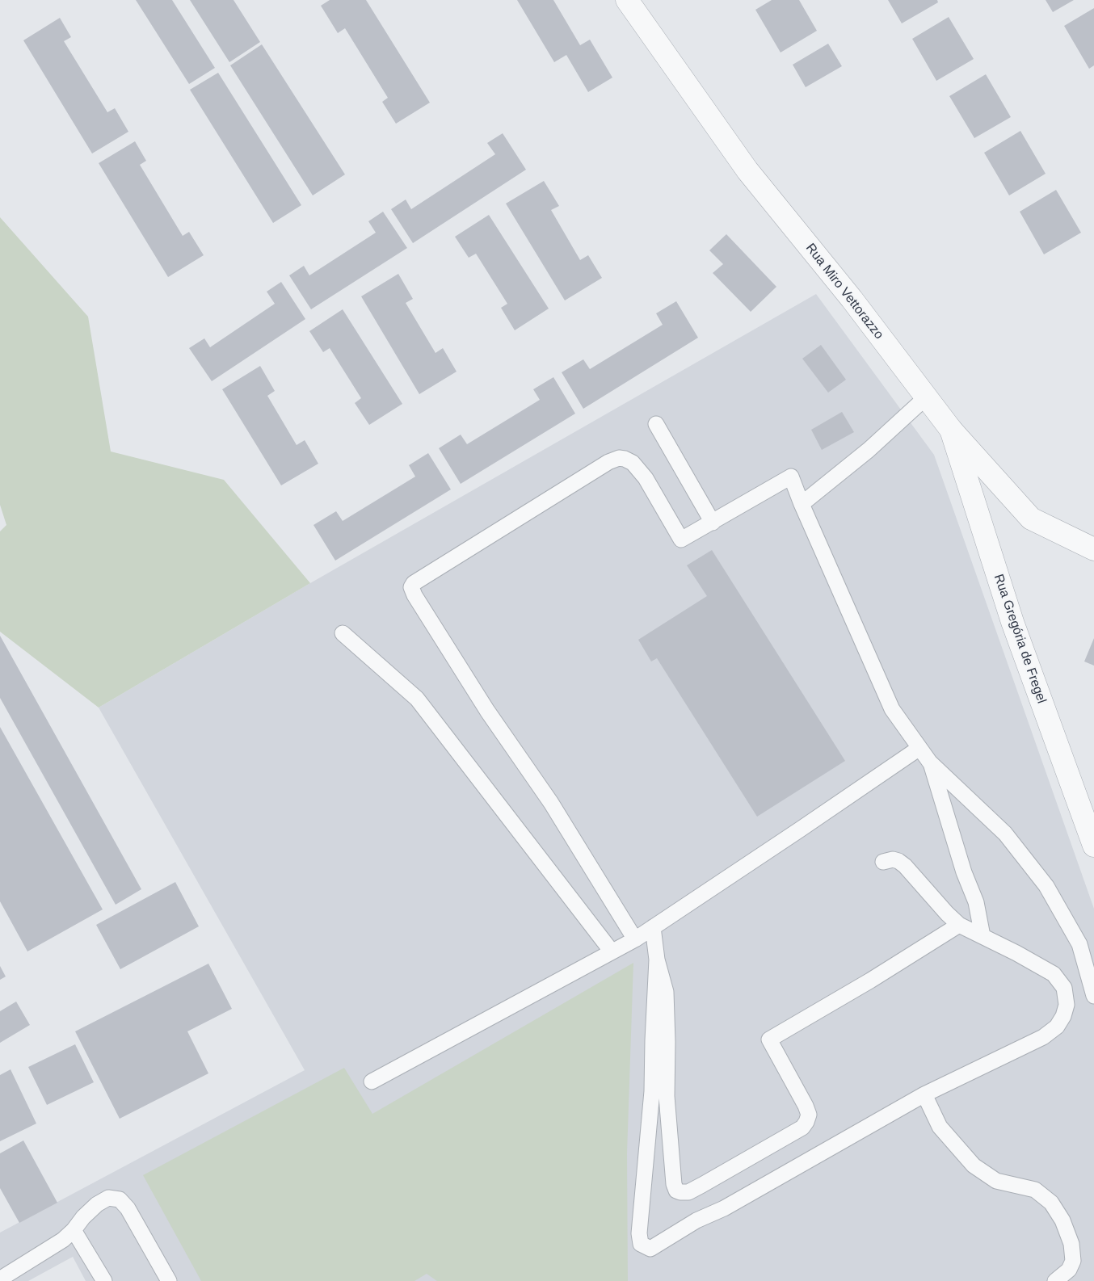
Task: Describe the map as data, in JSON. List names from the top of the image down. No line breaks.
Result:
{"streets":{"street":["Rua Miro Vettorazzo","Rua Gregória de Fregel"]},"crossings":[["Rua Miro Vettorazzo","Rua Gregória de Fregel"]]}
